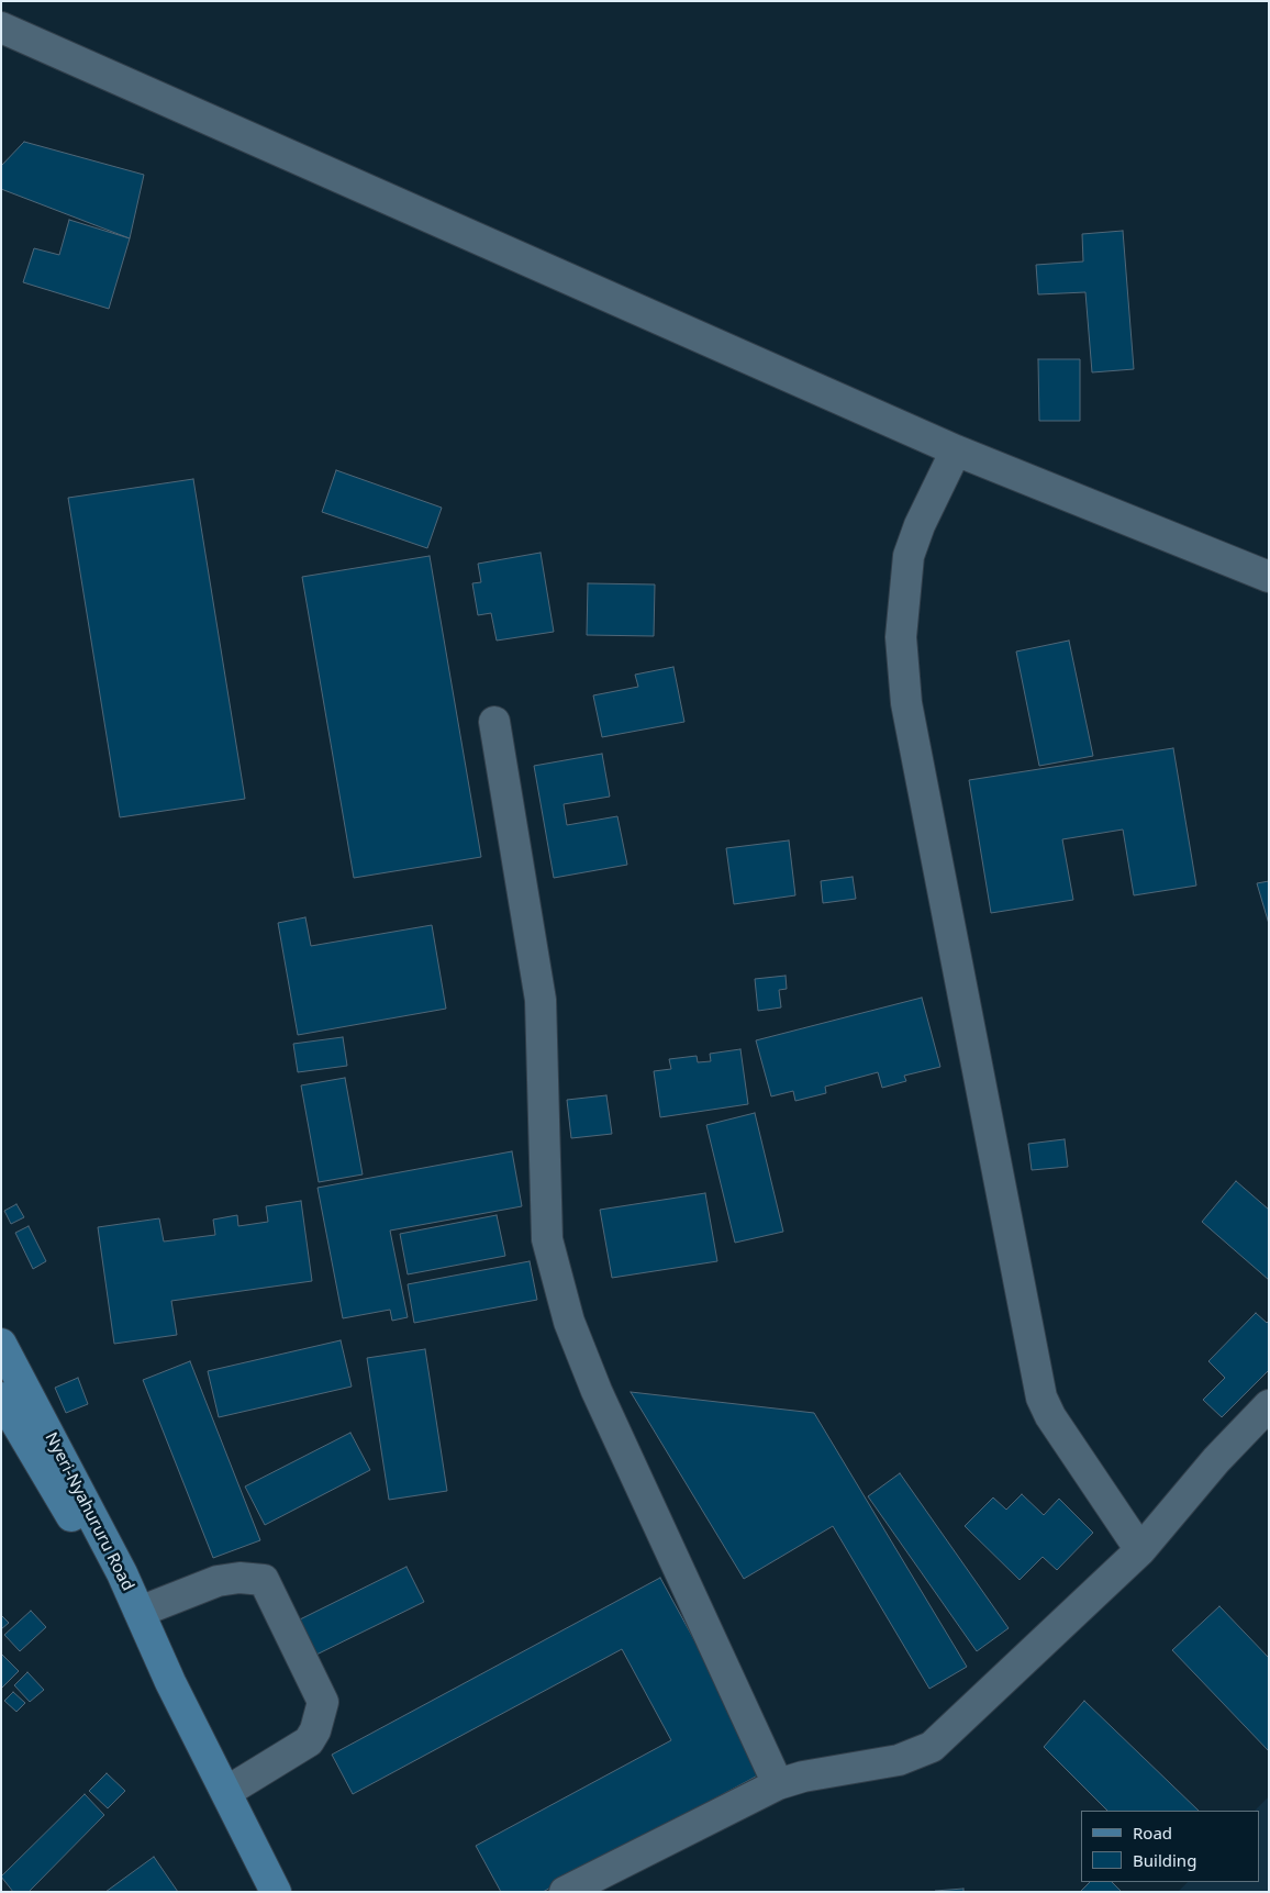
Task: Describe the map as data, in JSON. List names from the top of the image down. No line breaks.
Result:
{"streets":{"main road":["Nyeri-Nyahururu Road"]},"legend":["Road","Building"]}
